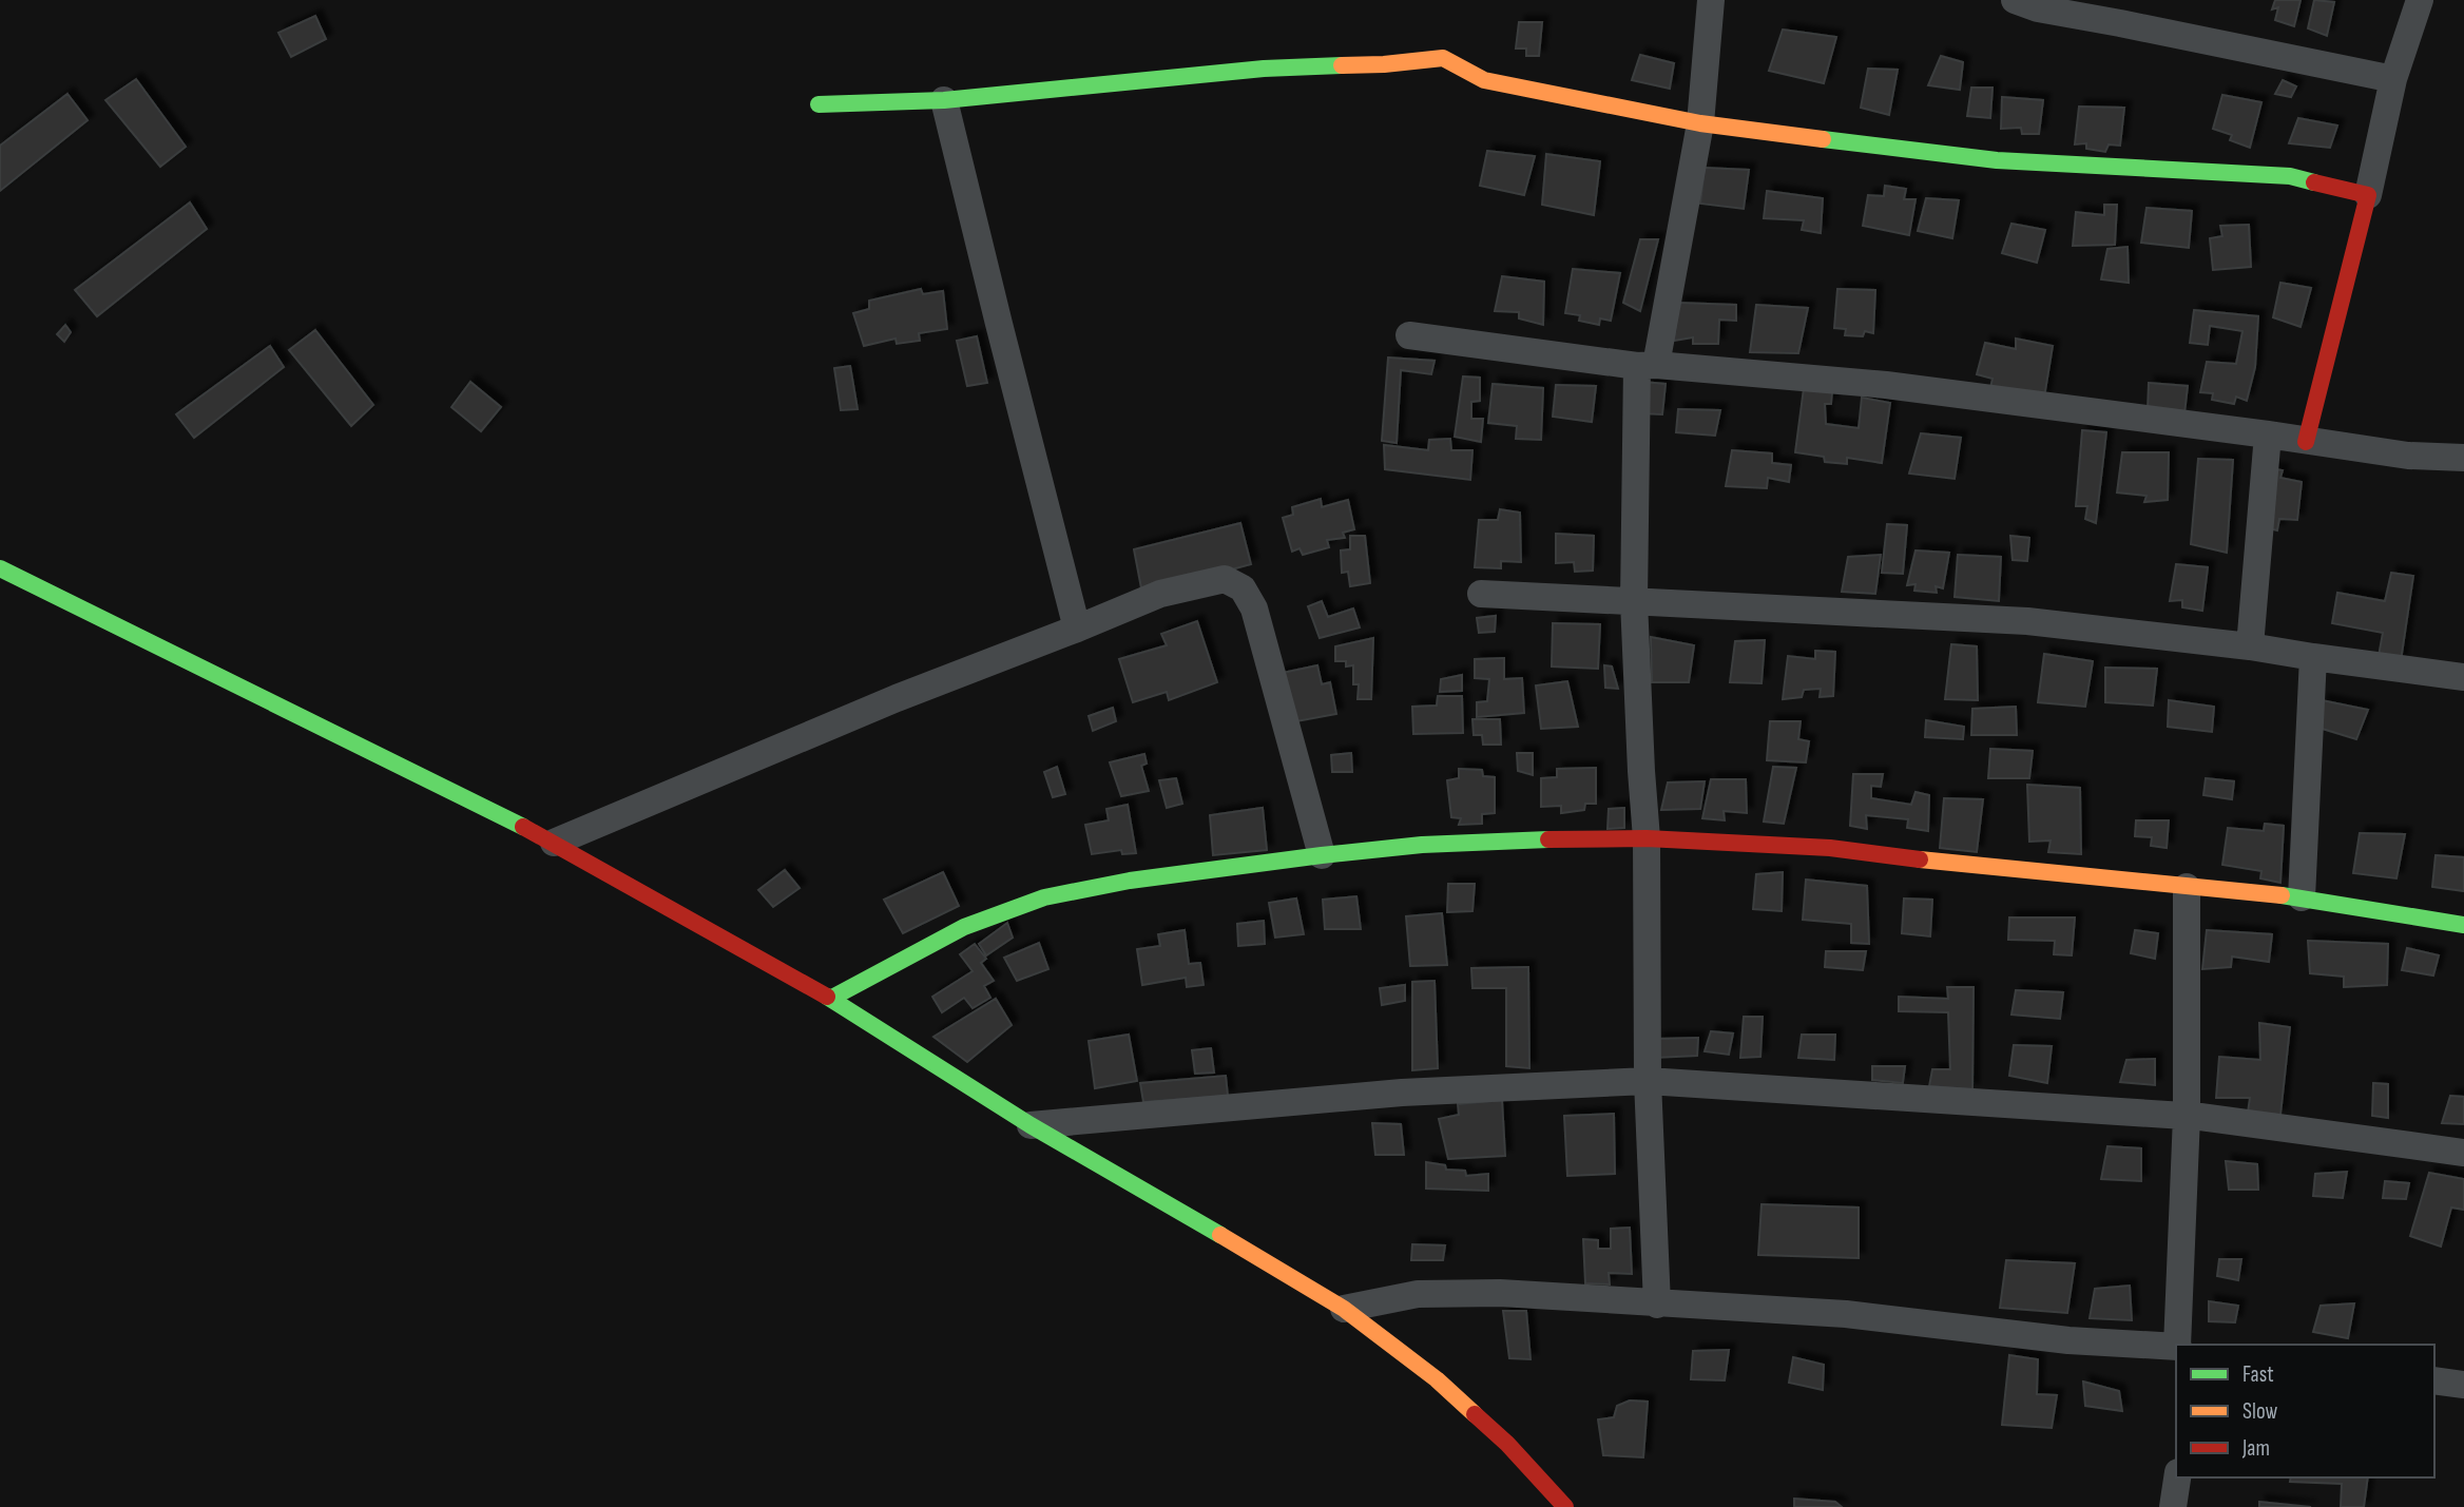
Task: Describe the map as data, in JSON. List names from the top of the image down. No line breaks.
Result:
{"legend":["Fast","Slow","Jam"]}
